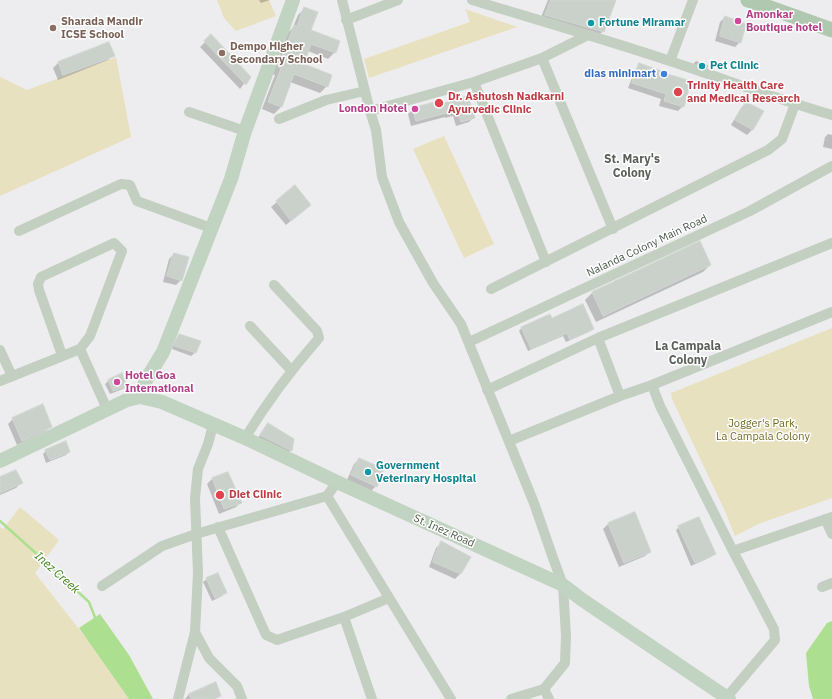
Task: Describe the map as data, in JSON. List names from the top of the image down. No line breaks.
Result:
{"streets":{"main road":["St. Inez Road"],"street":["Nalanda Colony Main Road"]},"districts":["St. Mary's Colony","La Campala Colony"],"water":["Inez Creek"],"parks":["Jogger's Park, La Campala Colony"],"places":["Amonkar Boutique hotel","Fortune Miramar","Sharada Mandir ICSE School","Dempo Higher Secondary School","Pet Clinic","dias minimart","Trinity Health Care and Medical Research","Dr. Ashutosh Nadkarni Ayurvedic Clinic","London Hotel","Hotel Goa International","Government Veterinary Hospital","Diet Clinic"]}
